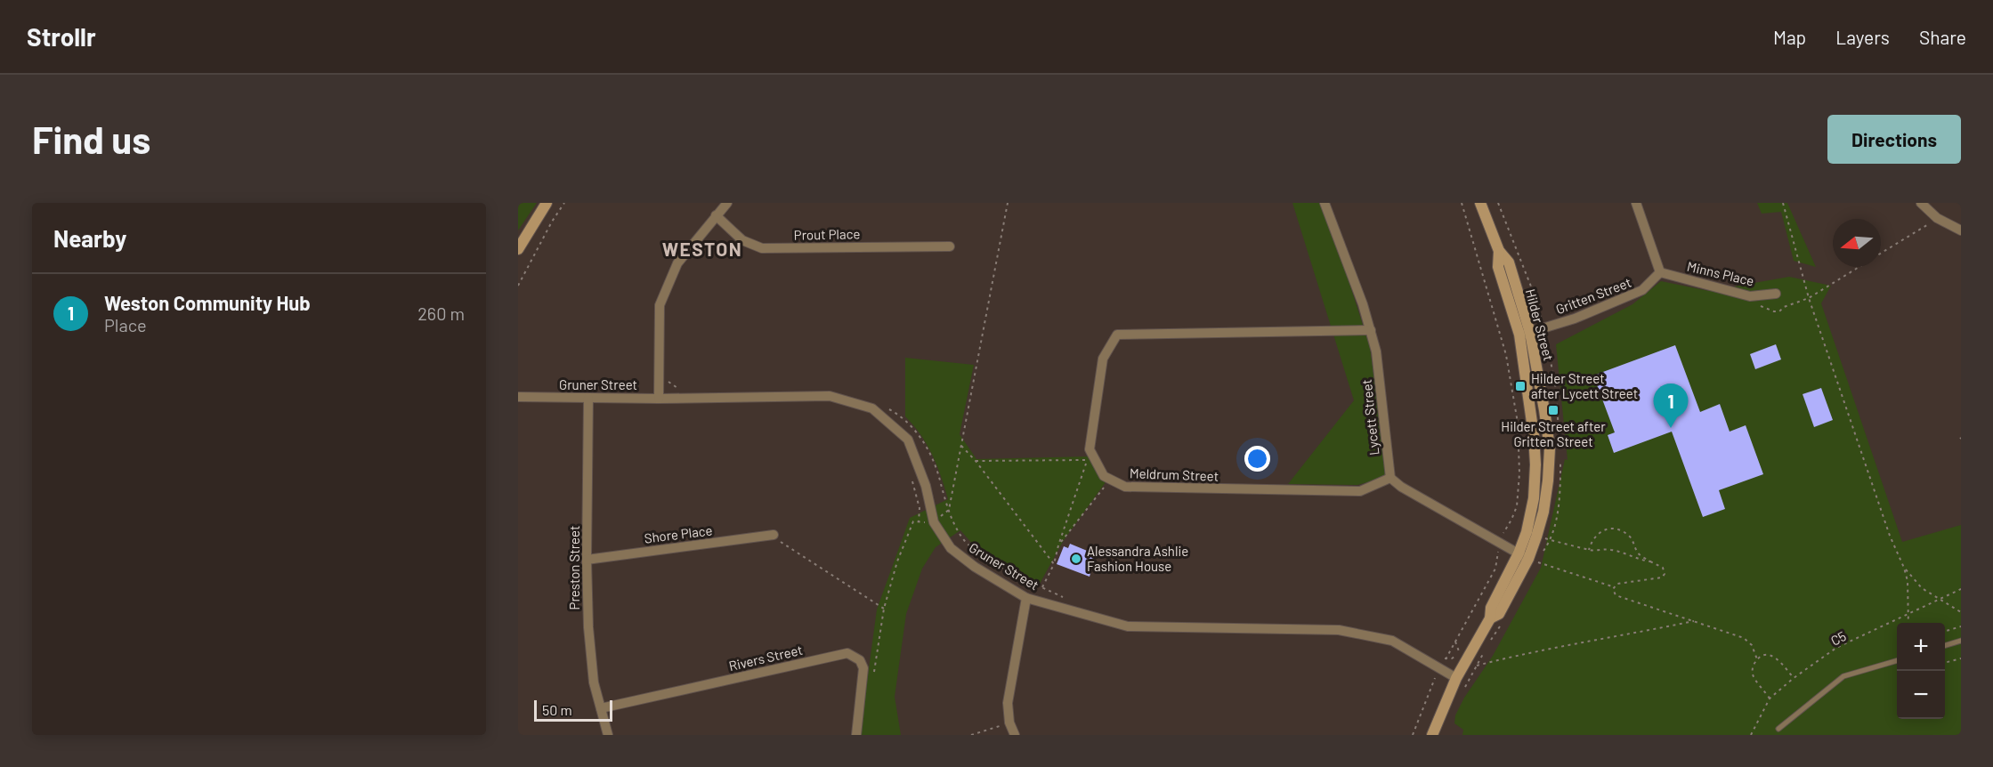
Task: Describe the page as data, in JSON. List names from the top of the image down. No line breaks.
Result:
{"streets":{"street":["Prout Place","Minns Place","Gritten Street","Hilder Street","Gruner Street","Lycett Street","Meldrum Street","Shore Place","Preston Street","Rivers Street"],"path":["C5"]},"crossings":[["Minns Place","Gritten Street"],["Gritten Street","Hilder Street"],["Hilder Street","Gruner Street"],["Gruner Street","Preston Street"],["Lycett Street","Meldrum Street"],["Shore Place","Preston Street"],["Preston Street","Rivers Street"]],"districts":["WESTON"],"places":{"transit":["Hilder Street after Lycett Street","Hilder Street after Gritten Street"],"other":["Alessandra Ashlie Fashion House"]},"scale_bar":"50 m","north":"left","page":{"header":"Strollr","nav":["Map","Layers","Share"],"buttons":"Directions","title":"Find us","heading":"Nearby","list":[{"mark":"1","name":"Weston Community Hub","note":"Place","value":"260 m"}],"pins":"1","map_buttons":["+","−"],"scale":"50 m"}}
